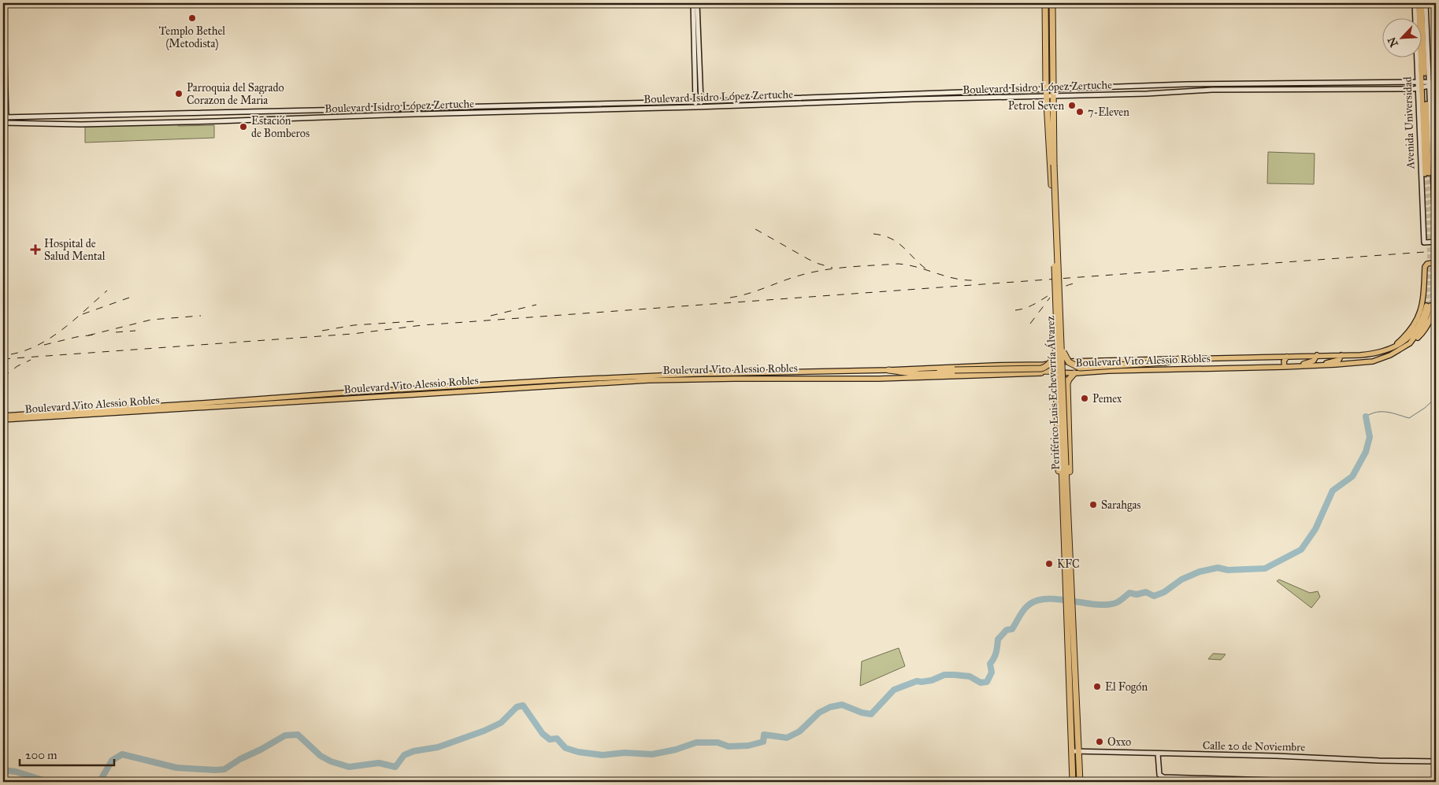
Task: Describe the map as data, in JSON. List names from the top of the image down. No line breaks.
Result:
{"streets":{"highway":["Periférico Luis Echeverría Álvarez"],"main road":["Boulevard Isidro López Zertuche","Avenida Universidad","Boulevard Vito Alessio Robles","Calle 20 de Noviembre"]},"crossings":[["Boulevard Isidro López Zertuche","Avenida Universidad"],["Boulevard Isidro López Zertuche","Periférico Luis Echeverría Álvarez"],["Periférico Luis Echeverría Álvarez","Calle 20 de Noviembre"]],"places":{"other":["Templo Bethel (Metodista)","Parroquia del Sagrado Corazon de Maria","Petrol Seven","7-Eleven","Estación de Bomberos","Pemex","Sarahgas","KFC","El Fogón","Oxxo"],"health":["Hospital de Salud Mental"]},"scale_bar":"200 m","north":"bottom left"}
